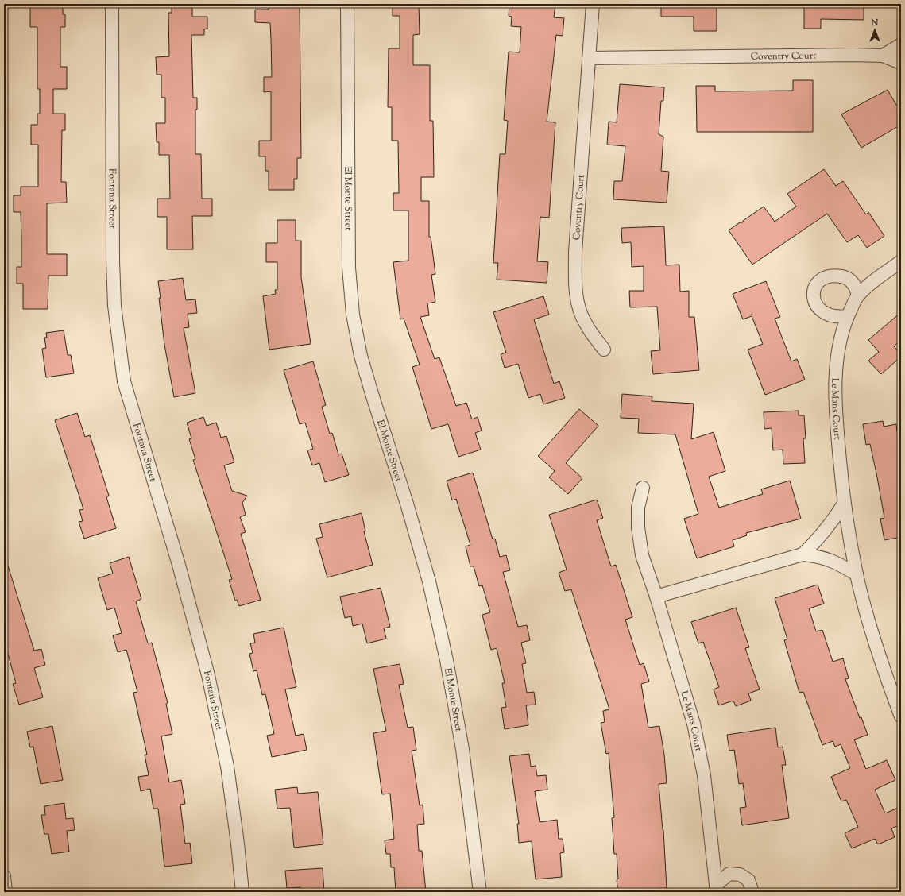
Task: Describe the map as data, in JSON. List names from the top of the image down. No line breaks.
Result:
{"streets":{"street":["Coventry Court","Fontana Street","El Monte Street","Le Mans Court"]},"north":"top"}
